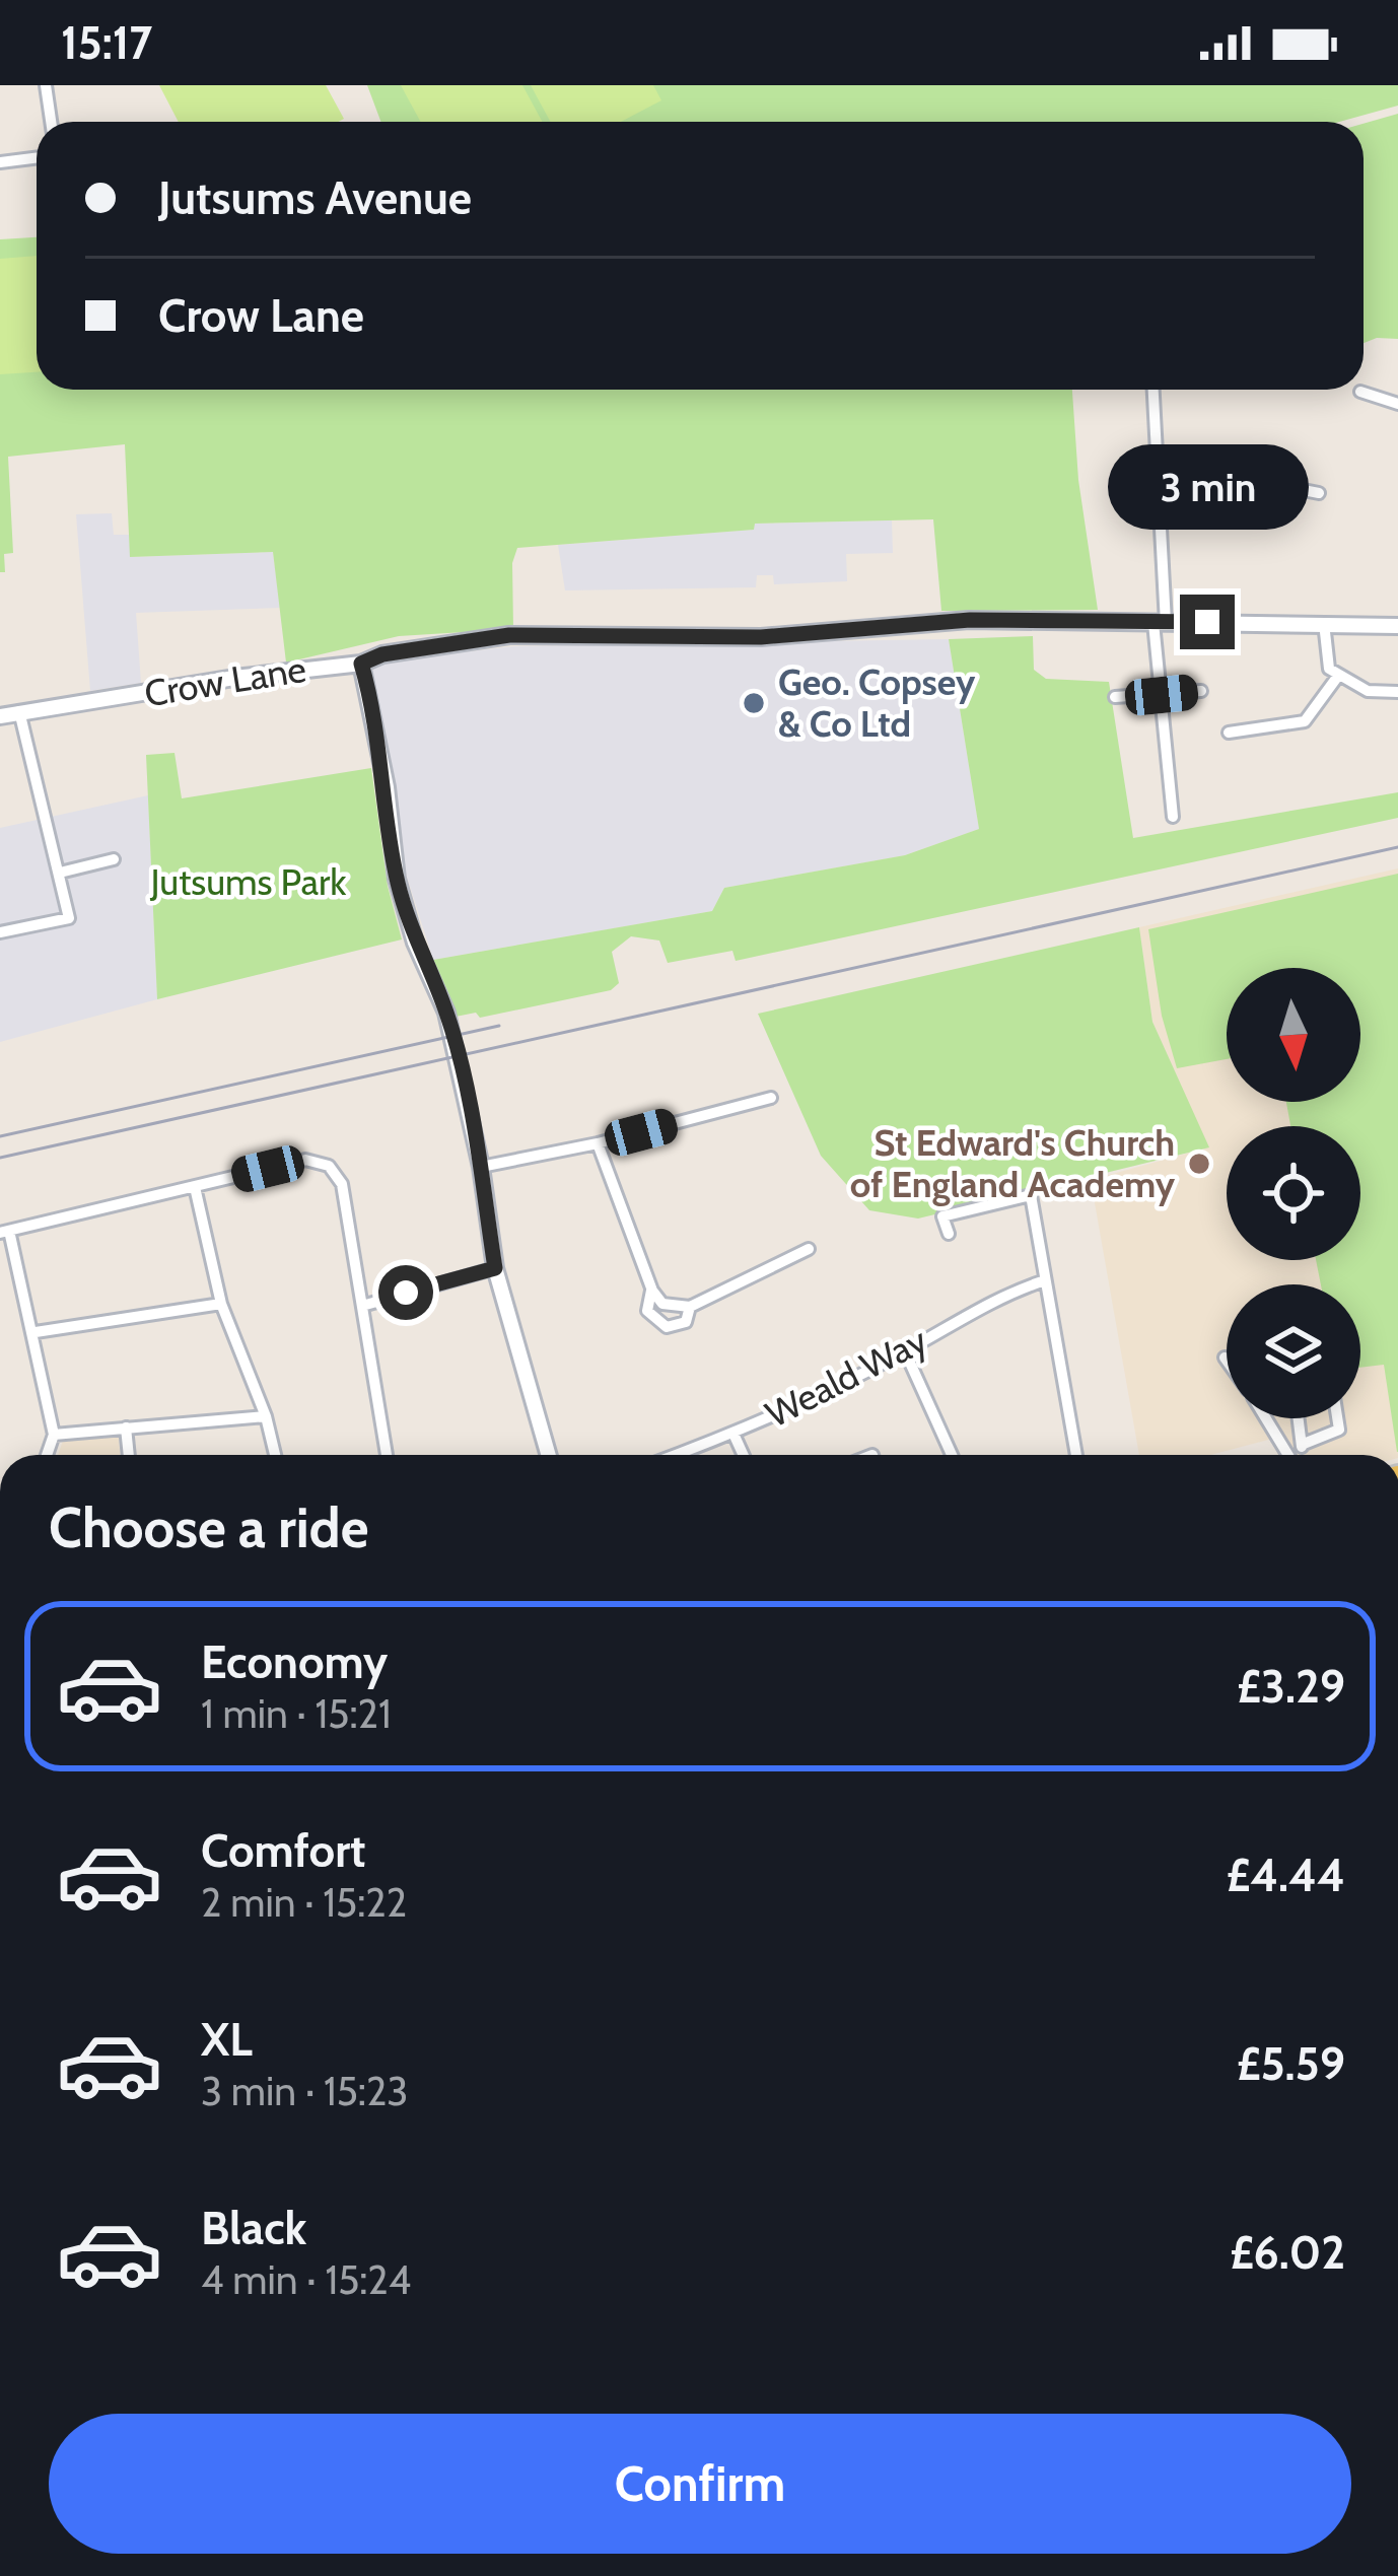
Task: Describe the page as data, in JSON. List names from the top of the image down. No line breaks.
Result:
{"streets":{"street":["Crow Lane","Weald Way"]},"parks":["Jutsums Park"],"places":["Geo. Copsey & Co Ltd","St Edward's Church of England Academy"],"north":"bottom","page":{"status":"15:17","banner":["Jutsums Avenue","Crow Lane"],"bubble":"3 min","heading":"Choose a ride","list":[{"name":"Economy","note":"1 min · 15:21","value":"£3.29"},{"name":"Comfort","note":"2 min · 15:22","value":"£4.44"},{"name":"XL","note":"3 min · 15:23","value":"£5.59"},{"name":"Black","note":"4 min · 15:24","value":"£6.02"}],"buttons":"Confirm"}}
